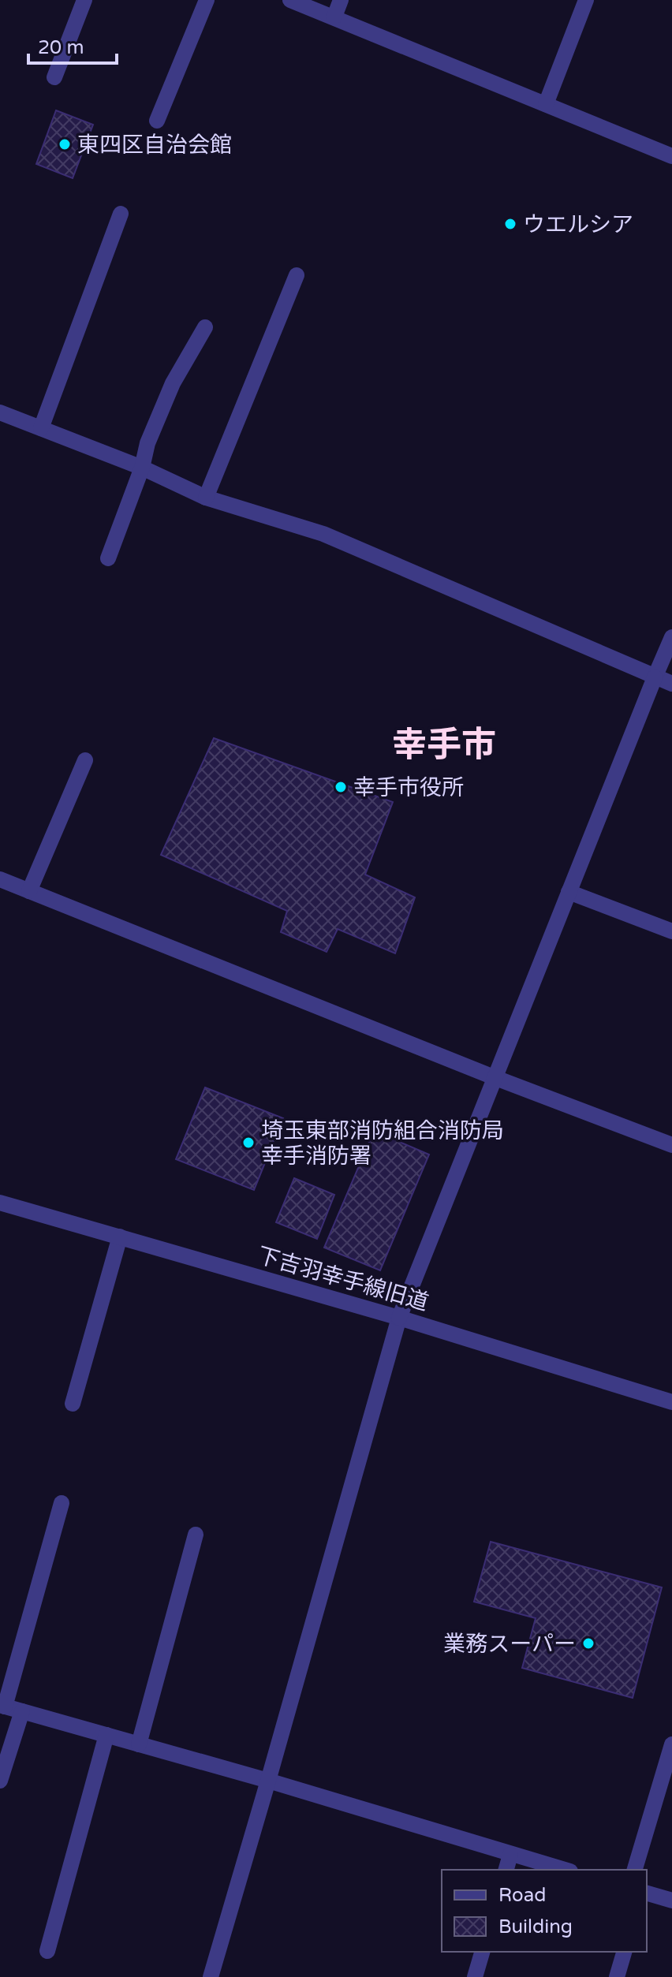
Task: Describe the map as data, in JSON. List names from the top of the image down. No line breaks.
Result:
{"streets":{"street":["下吉羽幸手線旧道"]},"districts":["幸手市"],"places":["東四区自治会館","ウエルシア","幸手市役所","埼玉東部消防組合消防局 幸手消防署","業務スーパー"],"legend":["Road","Building"],"scale_bar":"20 m"}
